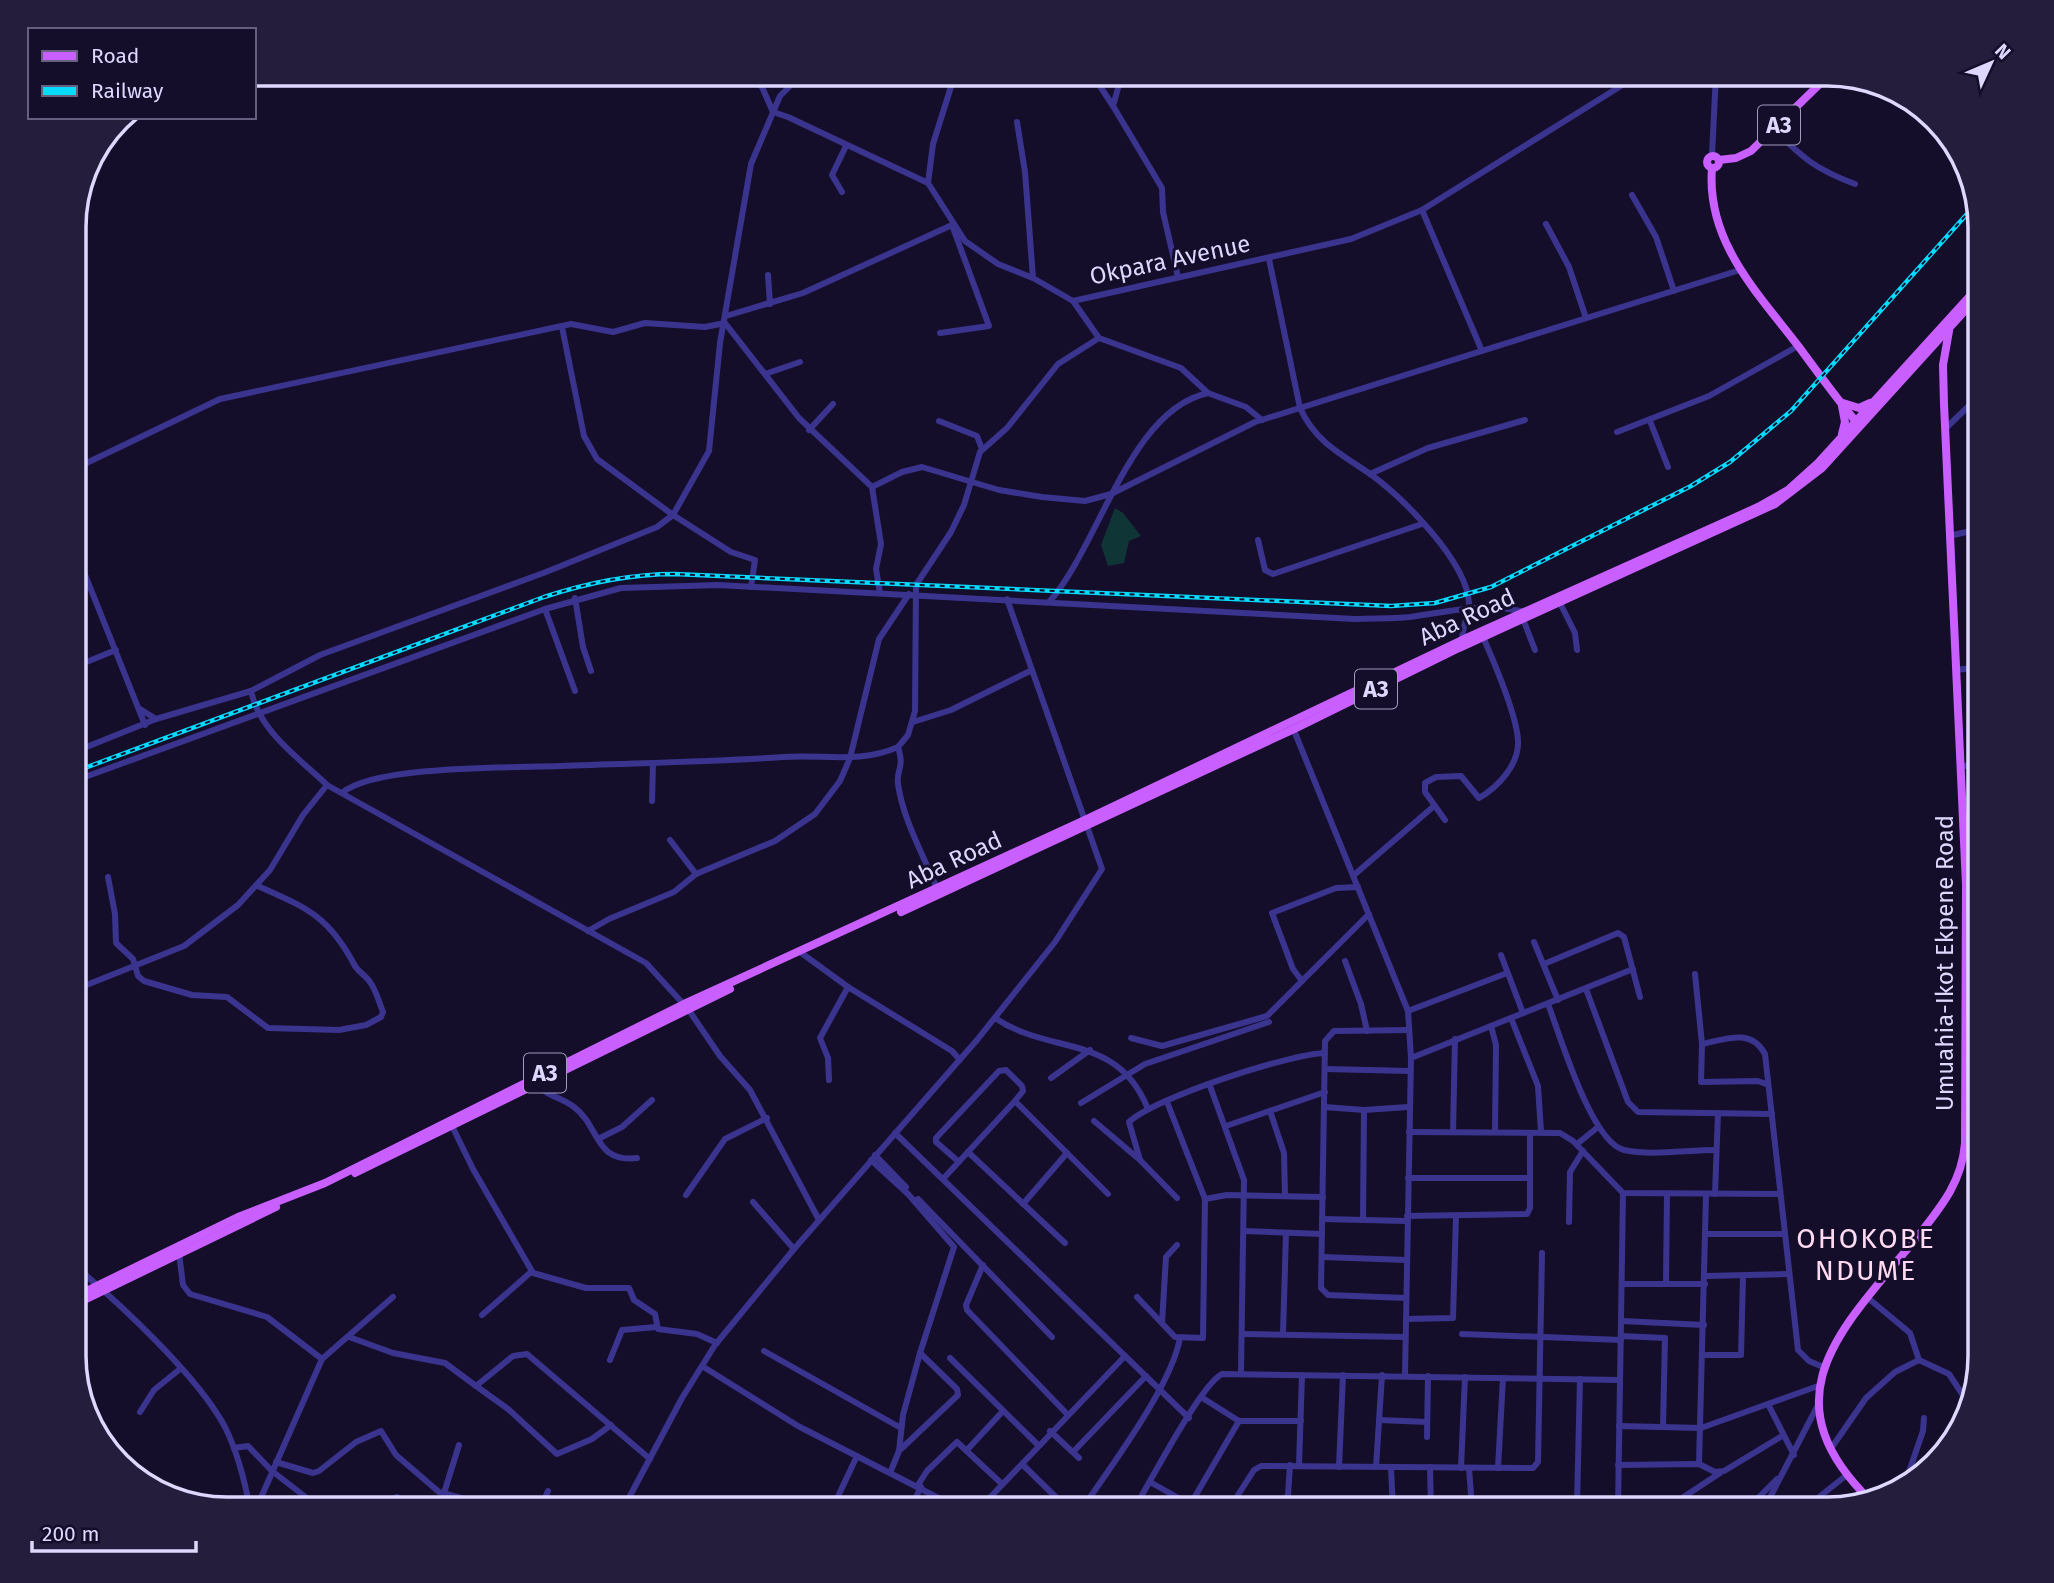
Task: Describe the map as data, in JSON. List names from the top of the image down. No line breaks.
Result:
{"streets":{"main road":["A3","Aba Road","Umuahia-Ikot Ekpene Road"],"street":["Okpara Avenue"]},"crossings":[["A3","Aba Road"]],"districts":["OHOKOBE NDUME"],"legend":["Road","Railway"],"scale_bar":"200 m","north":"top right"}
